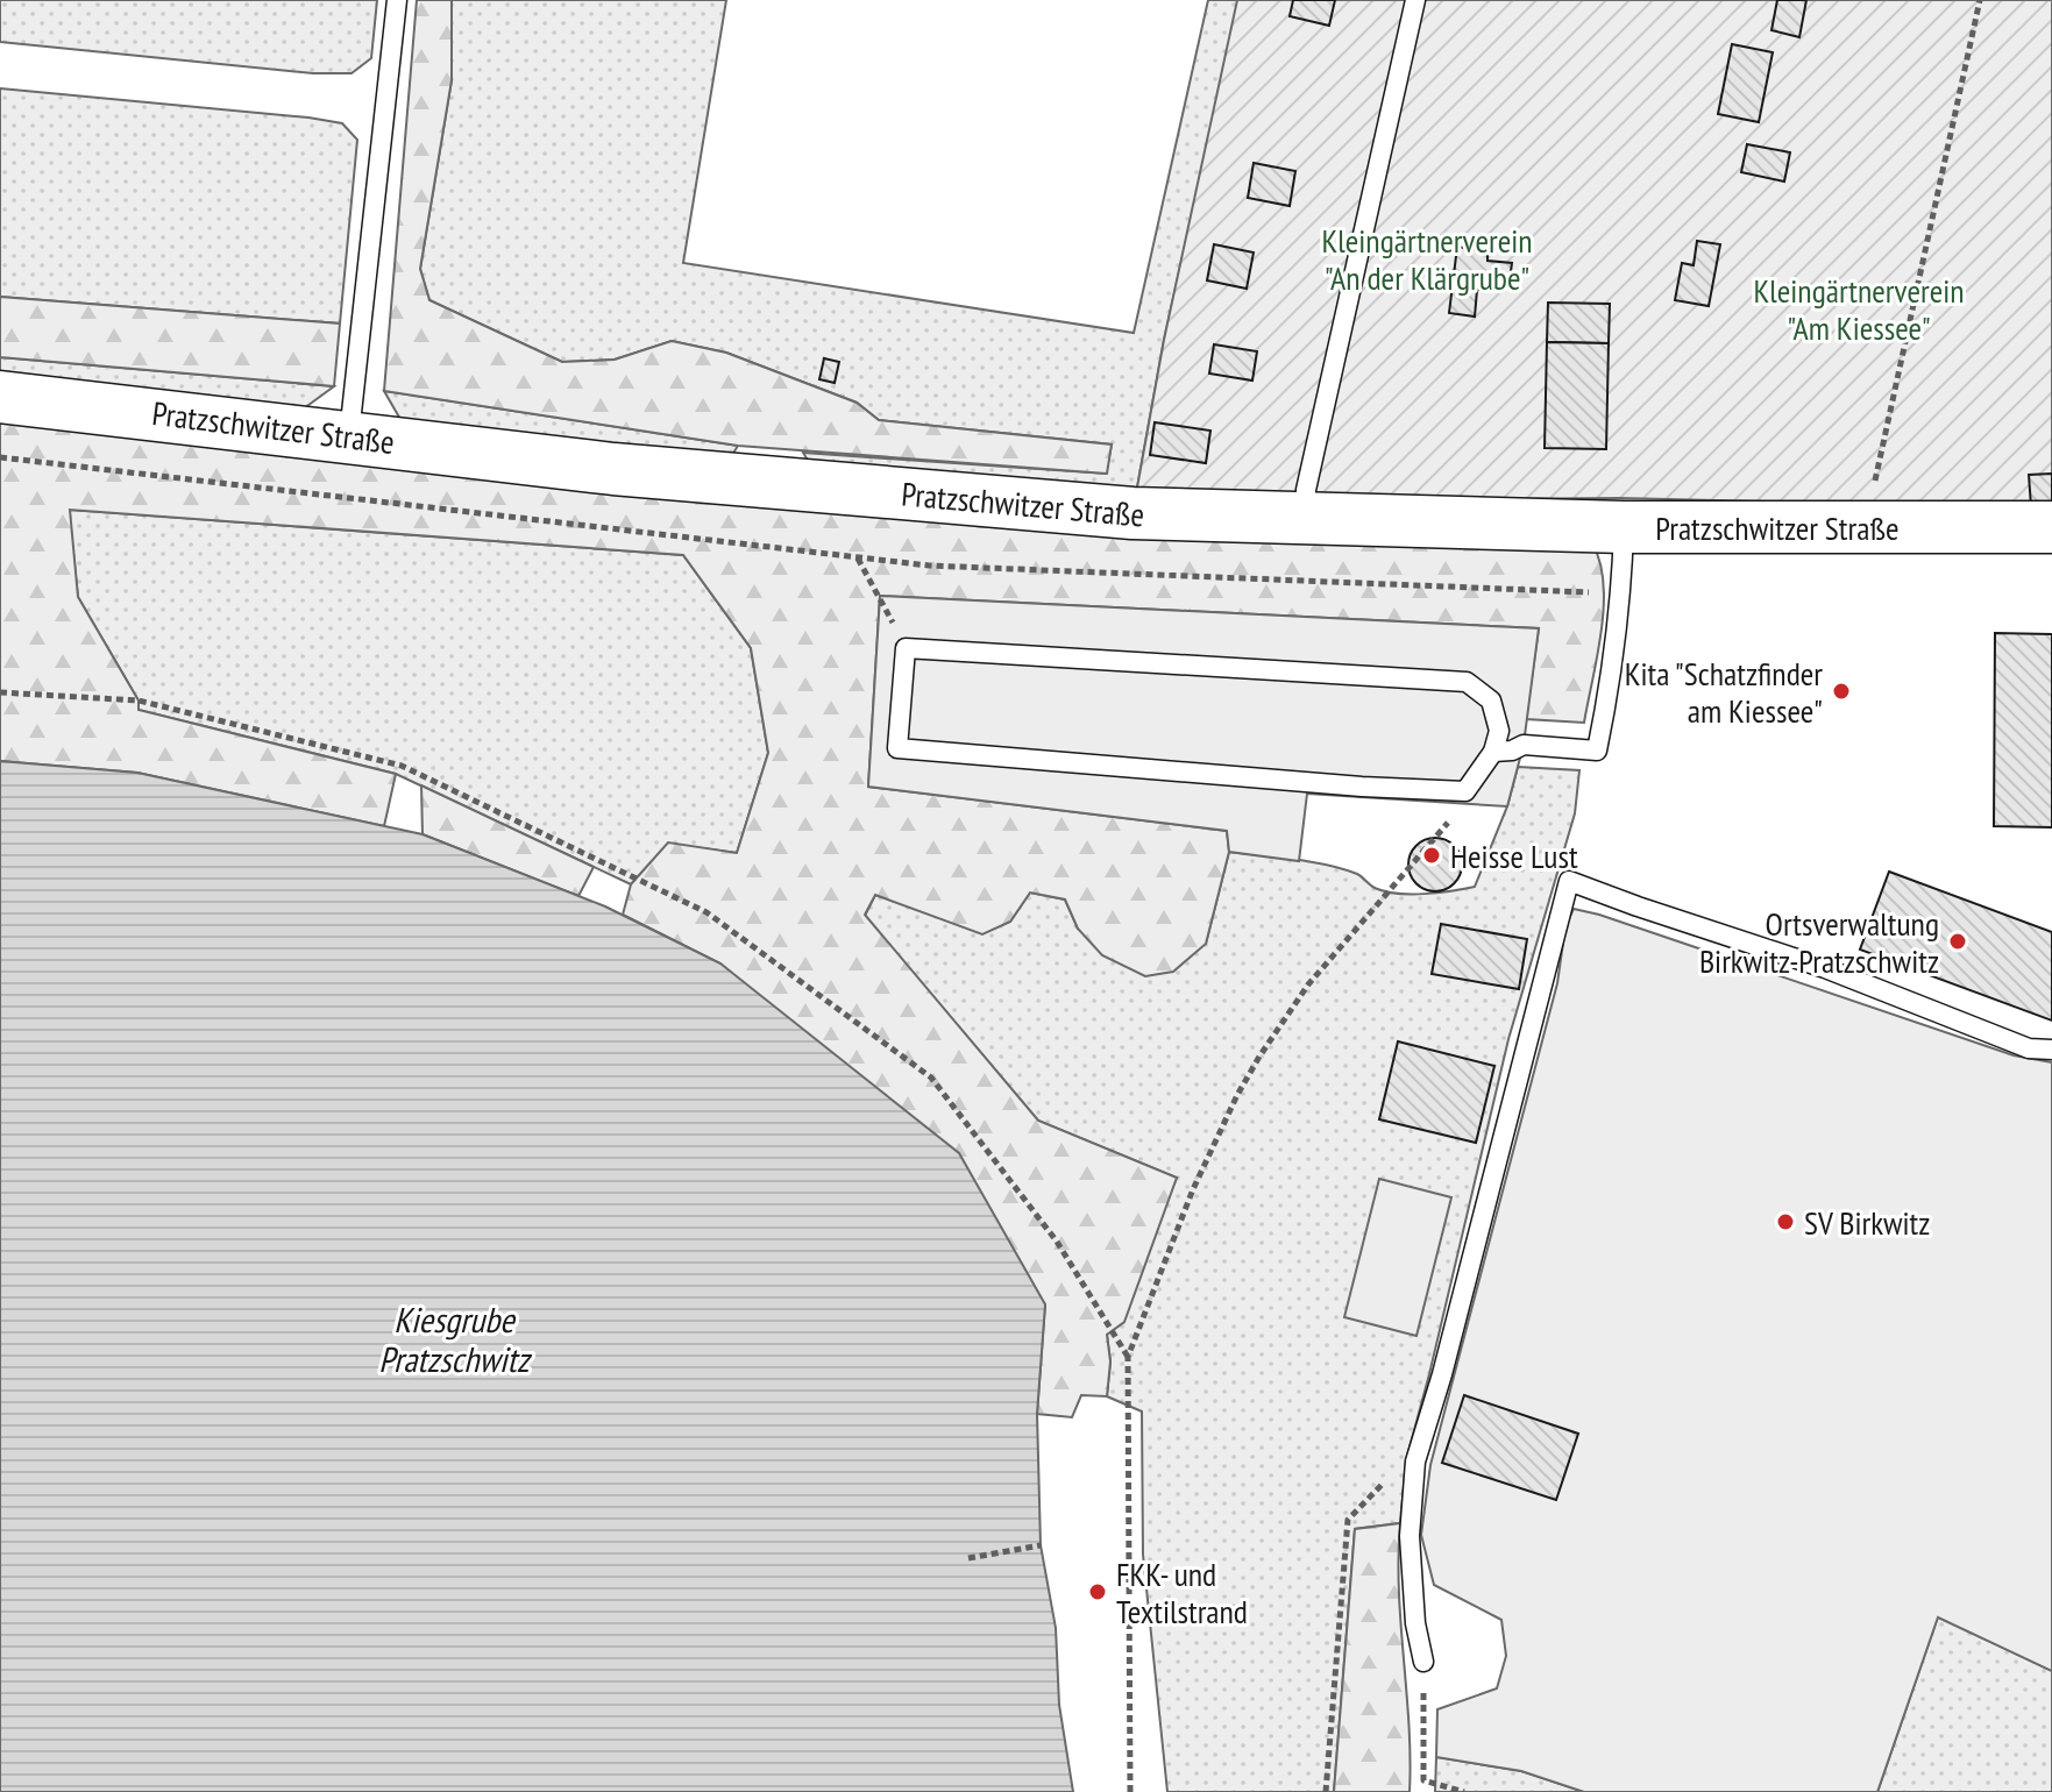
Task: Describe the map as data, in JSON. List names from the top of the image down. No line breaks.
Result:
{"streets":{"street":["Pratzschwitzer Straße"]},"water":["Kiesgrube Pratzschwitz"],"parks":["Kleingärtnerverein \"An der Klärgrube\"","Kleingärtnerverein \"Am Kiessee\""],"places":["Kita \"Schatzfinder am Kiessee\"","Heisse Lust","Ortsverwaltung Birkwitz-Pratzschwitz","SV Birkwitz","FKK- und Textilstrand"]}
